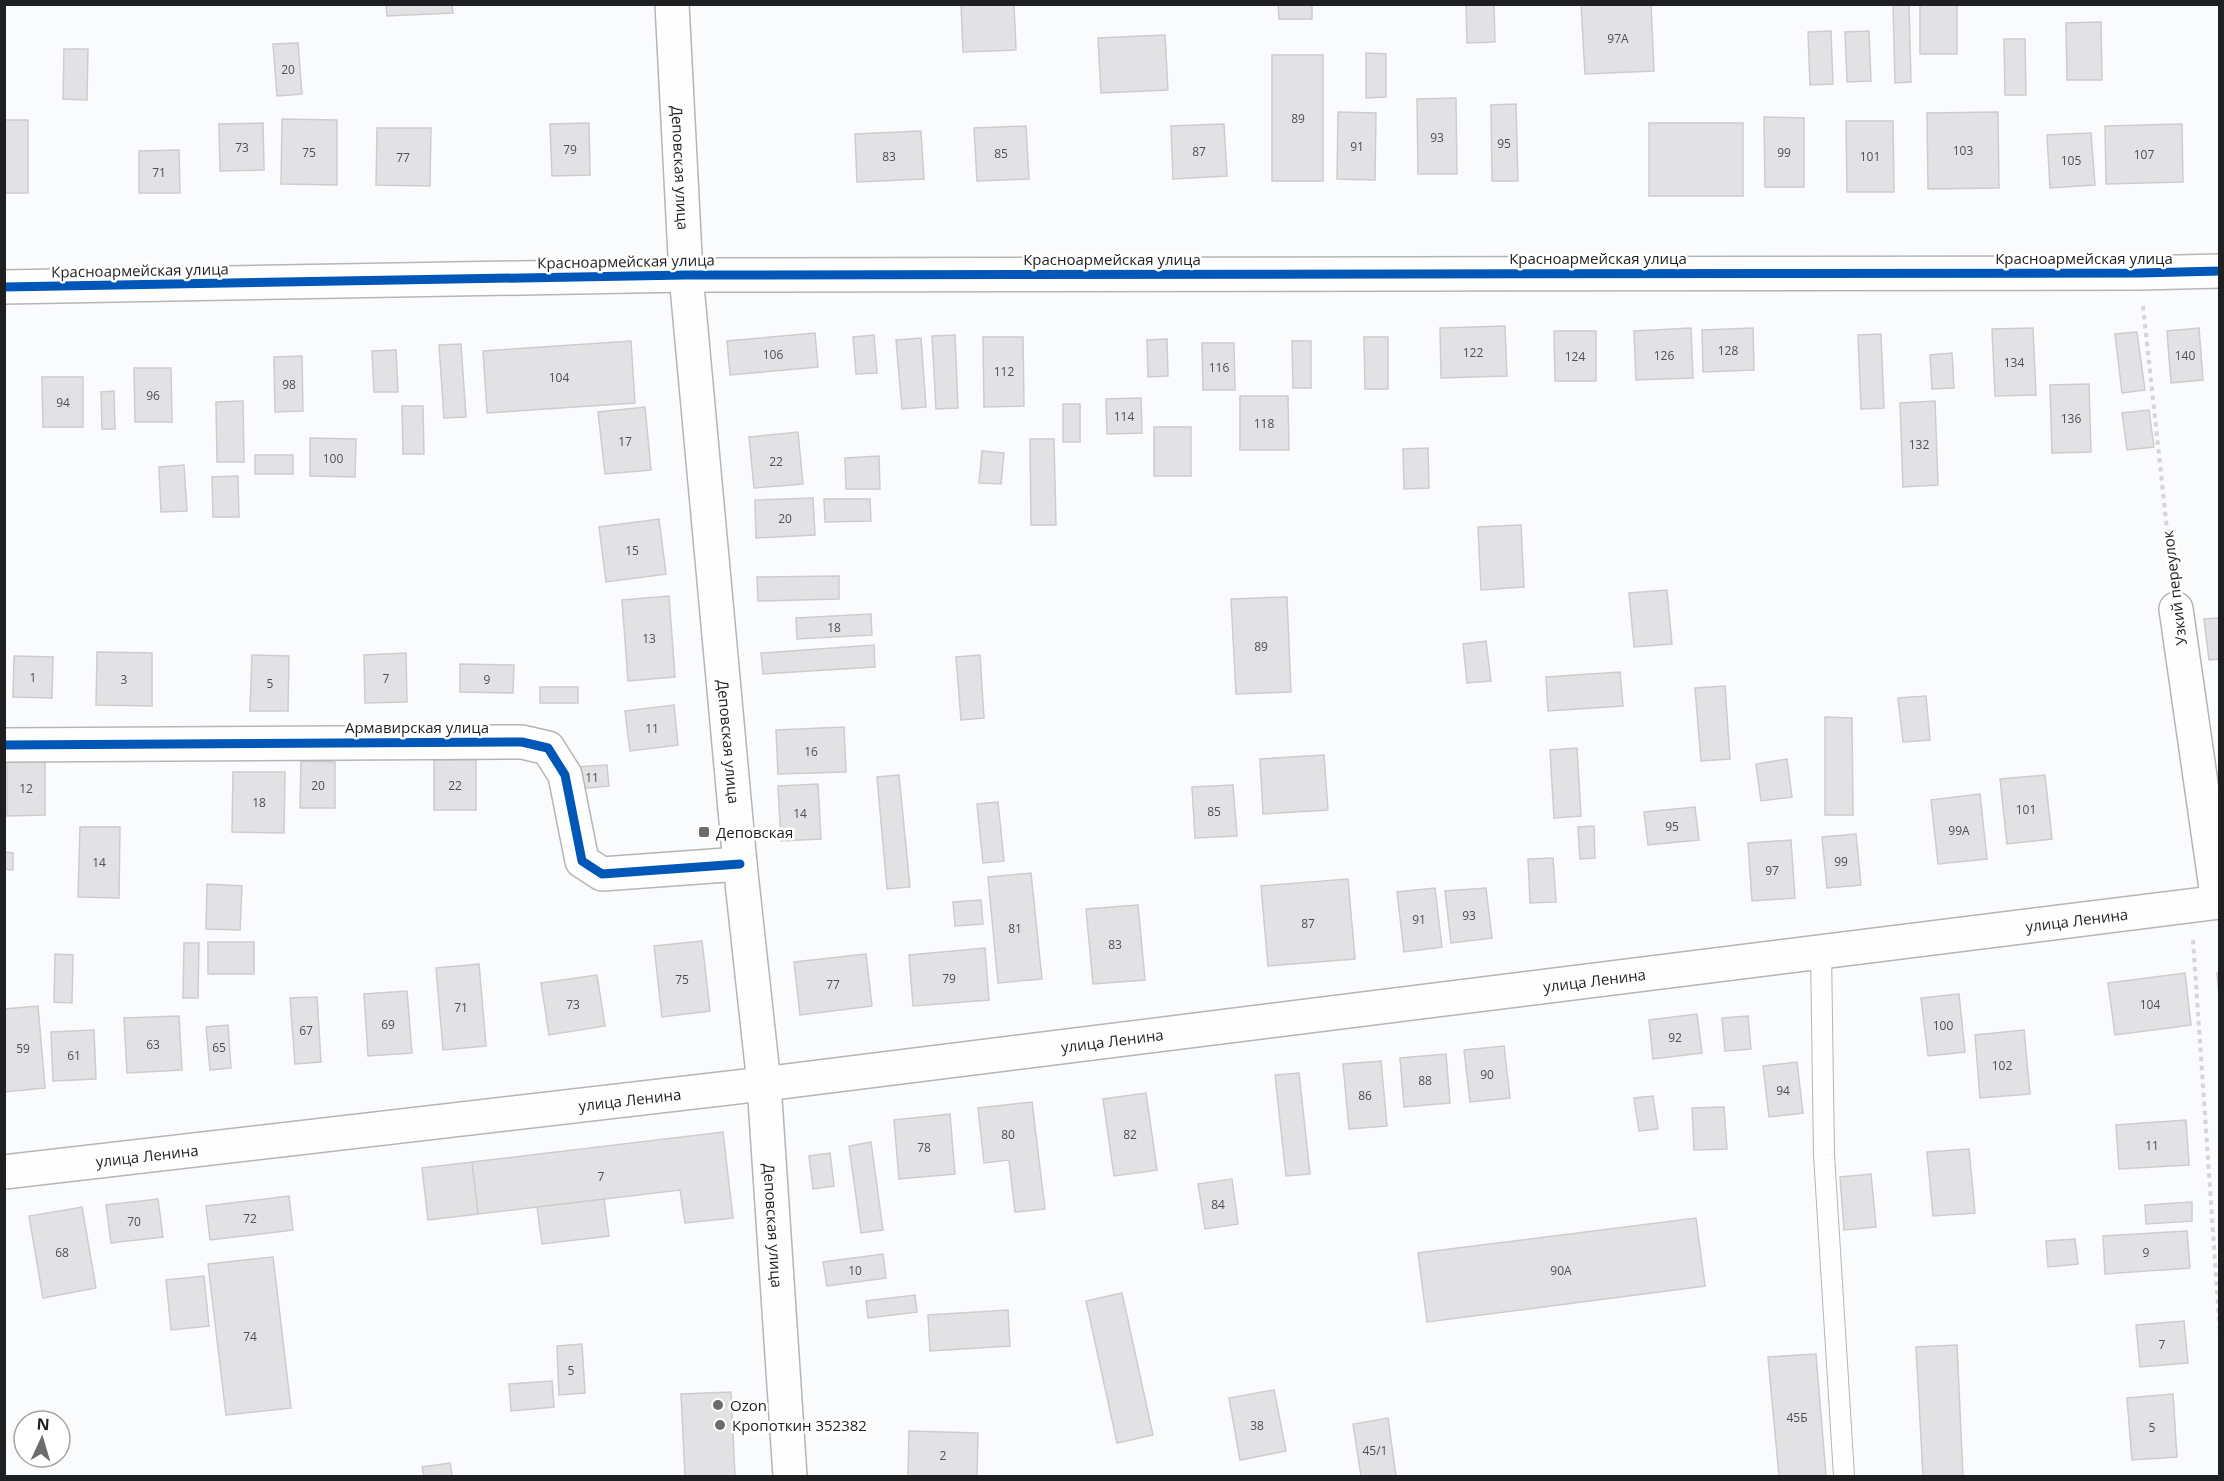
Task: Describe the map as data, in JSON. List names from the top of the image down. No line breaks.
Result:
{"streets":{"street":["Деповская улица","Красноармейская улица","Узкий переулок","Армавирская улица","улица Ленина"]},"crossings":[["Деповская улица","Красноармейская улица"],["Деповская улица","Армавирская улица"],["Деповская улица","улица Ленина"],["Красноармейская улица","Узкий переулок"],["Узкий переулок","улица Ленина"]],"places":{"transit":["Деповская"],"other":["Ozon","Кропоткин 352382"]},"house_numbers":["97А","20","89","93","95","91","73","79","103","87","75","99","85","107","83","101","77","105","71","128","122","106","126","140","124","134","116","112","104","98","96","94","114","136","118","17","132","100","22","20","15","18","13","89","1","7","3","9","5","11","16","11","20","22","12","18","101","85","14","95","99А","99","14","97","93","91","87","81","83","79","75","77","73","104","71","69","100","67","92","63","65","59","61","102","90","88","94","86","80","82","11","78","7","84","72","70","68","9","10","90А","74","7","5","45Б","38","5","45/1","2"],"north":"top"}
